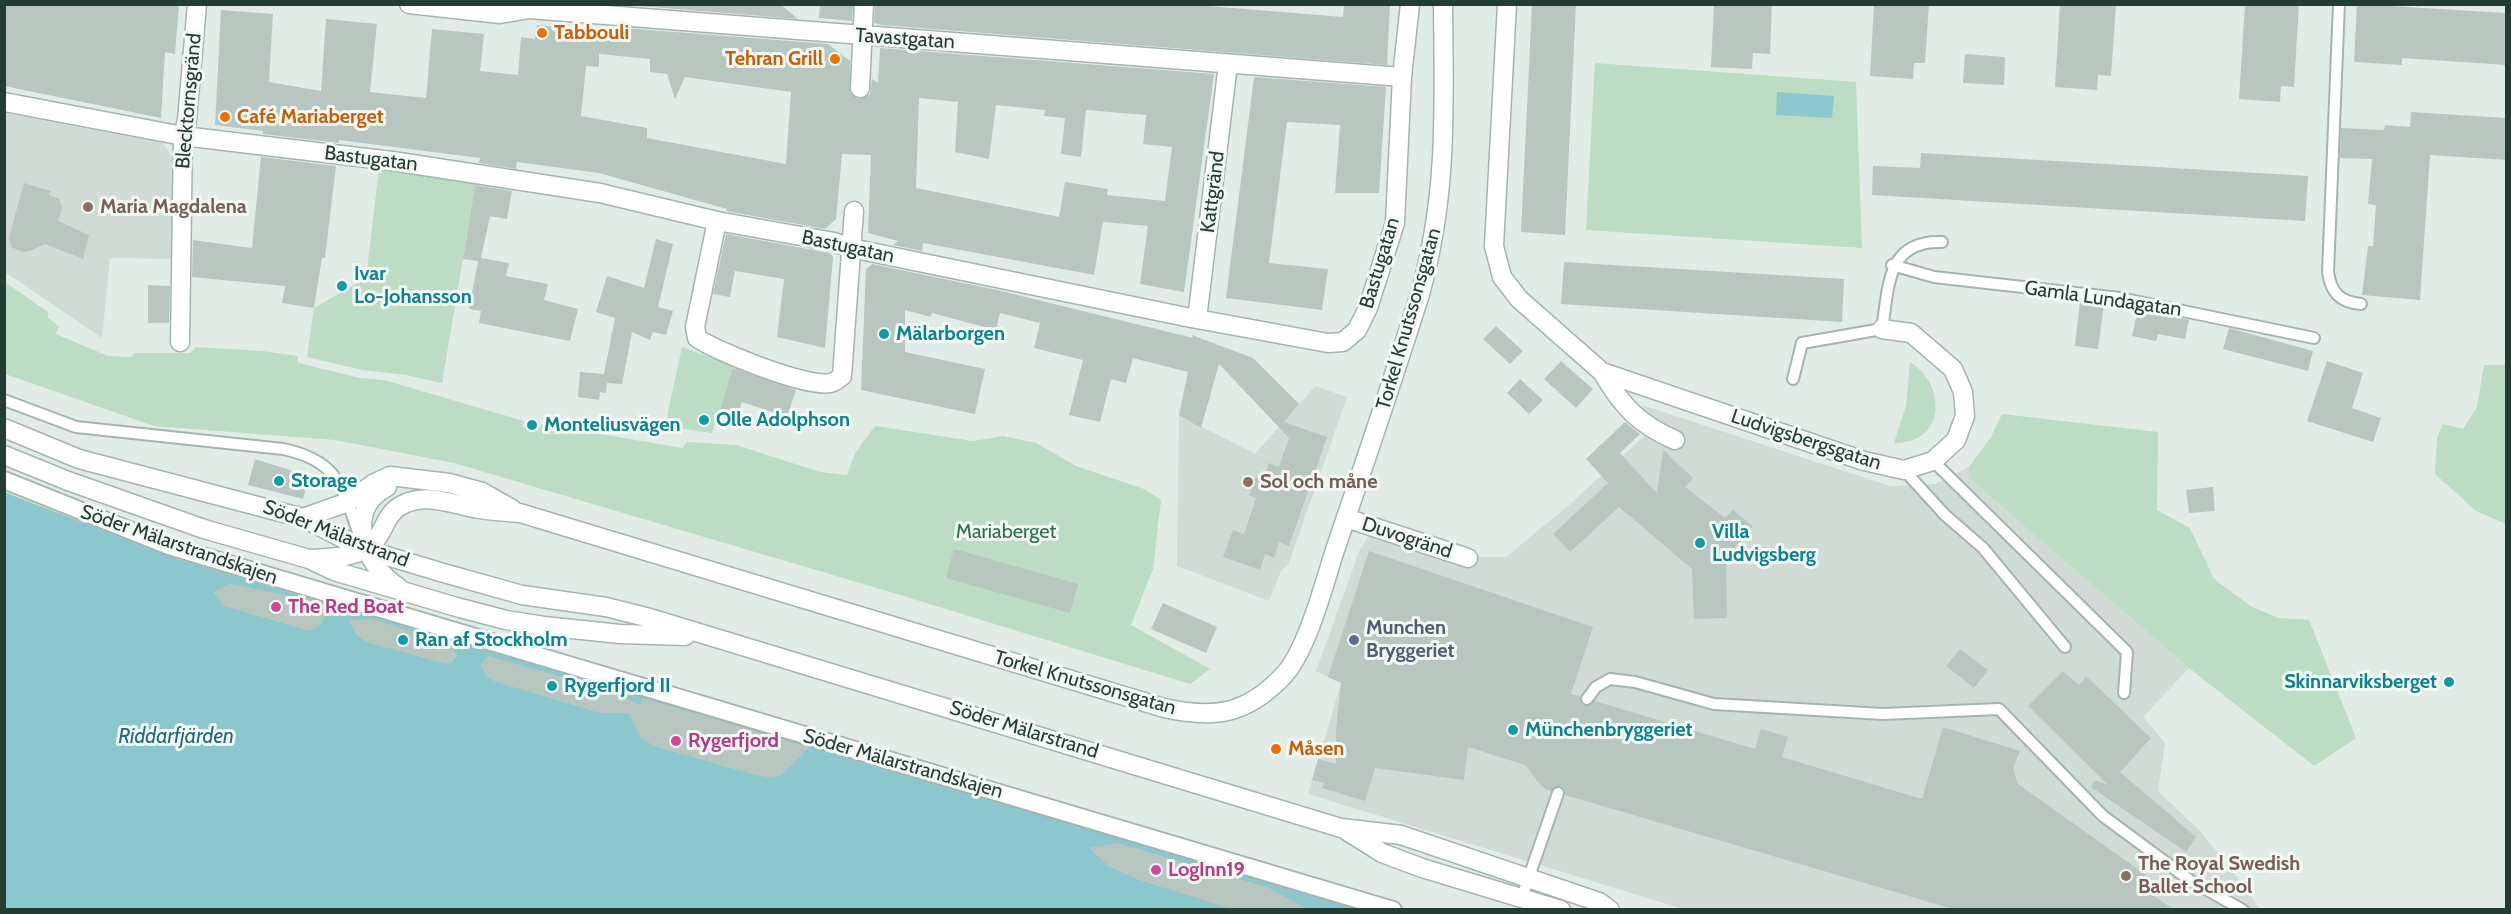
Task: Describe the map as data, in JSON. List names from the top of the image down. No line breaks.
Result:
{"streets":{"street":["Tavastgatan","Blecktornsgränd","Bastugatan","Kattgränd","Torkel Knutssonsgatan","Ludvigsbergsgatan","Söder Mälarstrand","Duvogränd","Söder Mälarstrandskajen"],"lane":["Gamla Lundagatan"]},"crossings":[["Tavastgatan","Bastugatan"],["Tavastgatan","Kattgränd"],["Blecktornsgränd","Bastugatan"],["Bastugatan","Kattgränd"],["Torkel Knutssonsgatan","Söder Mälarstrand"],["Torkel Knutssonsgatan","Duvogränd"]],"water":["Riddarfjärden"],"parks":["Mariaberget"],"places":["Tabbouli","Tehran Grill","Café Mariaberget","Maria Magdalena","Ivar Lo-Johansson","Mälarborgen","Olle Adolphson","Monteliusvägen","Storage","Sol och måne","Villa Ludvigsberg","The Red Boat","Ran af Stockholm","Munchen Bryggeriet","Skinnarviksberget","Rygerfjord II","Münchenbryggeriet","Rygerfjord","Måsen","LogInn19","The Royal Swedish Ballet School"]}
